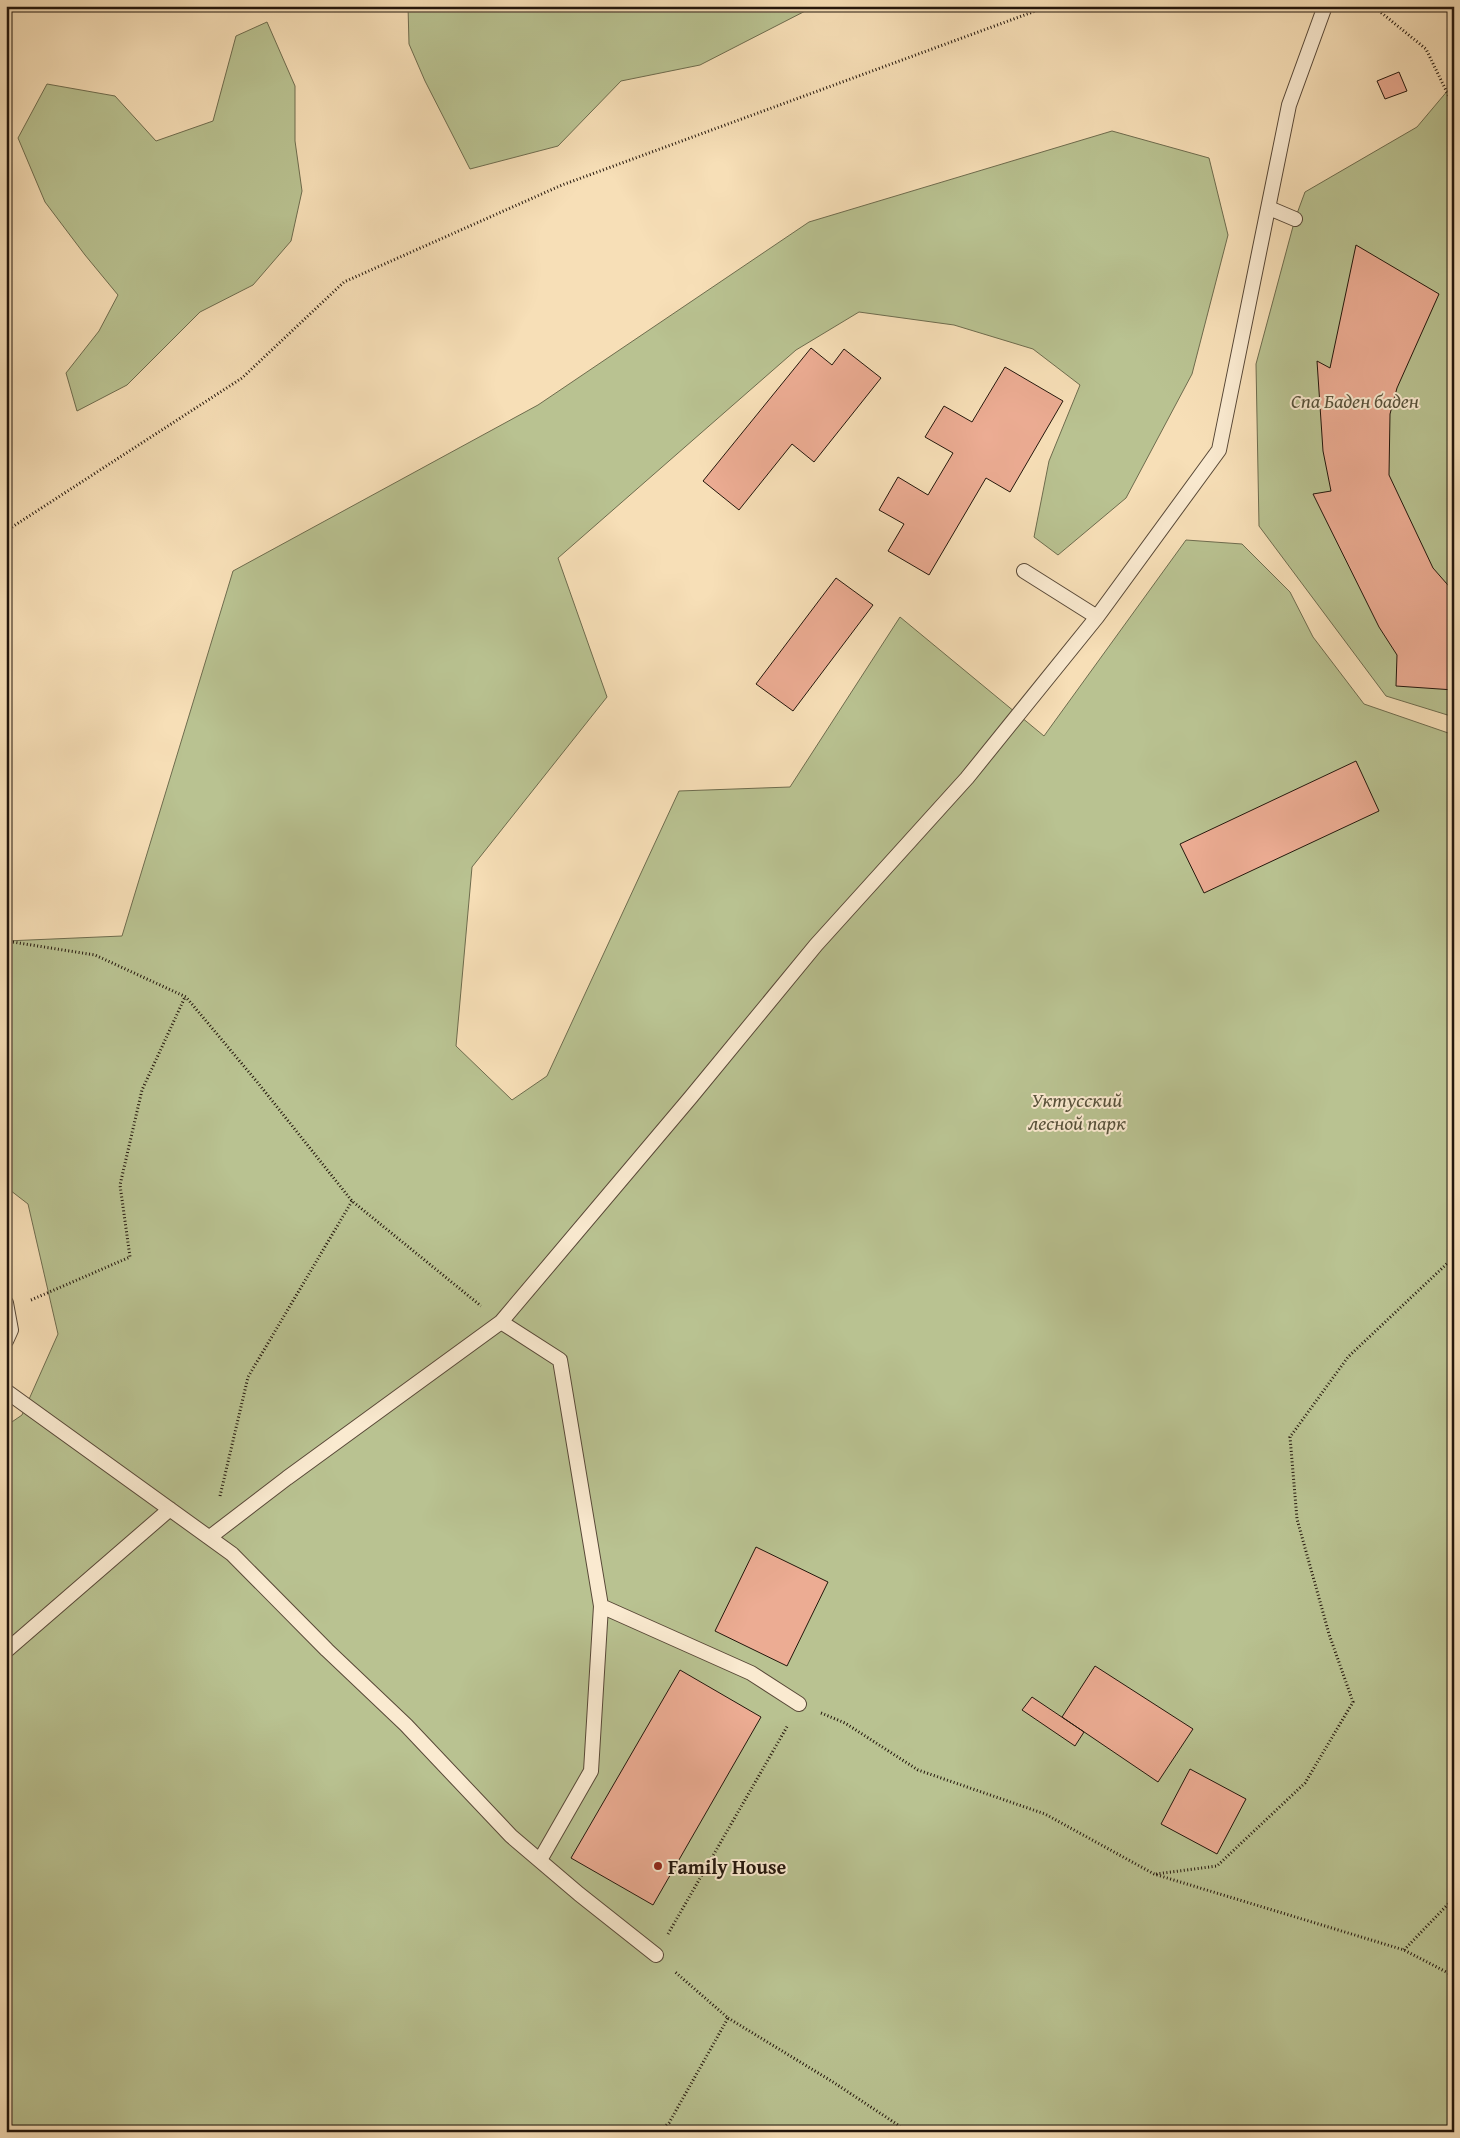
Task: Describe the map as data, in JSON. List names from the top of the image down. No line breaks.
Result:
{"parks":["Спа Баден баден","Уктусский лесной парк"],"places":["Family House"]}
